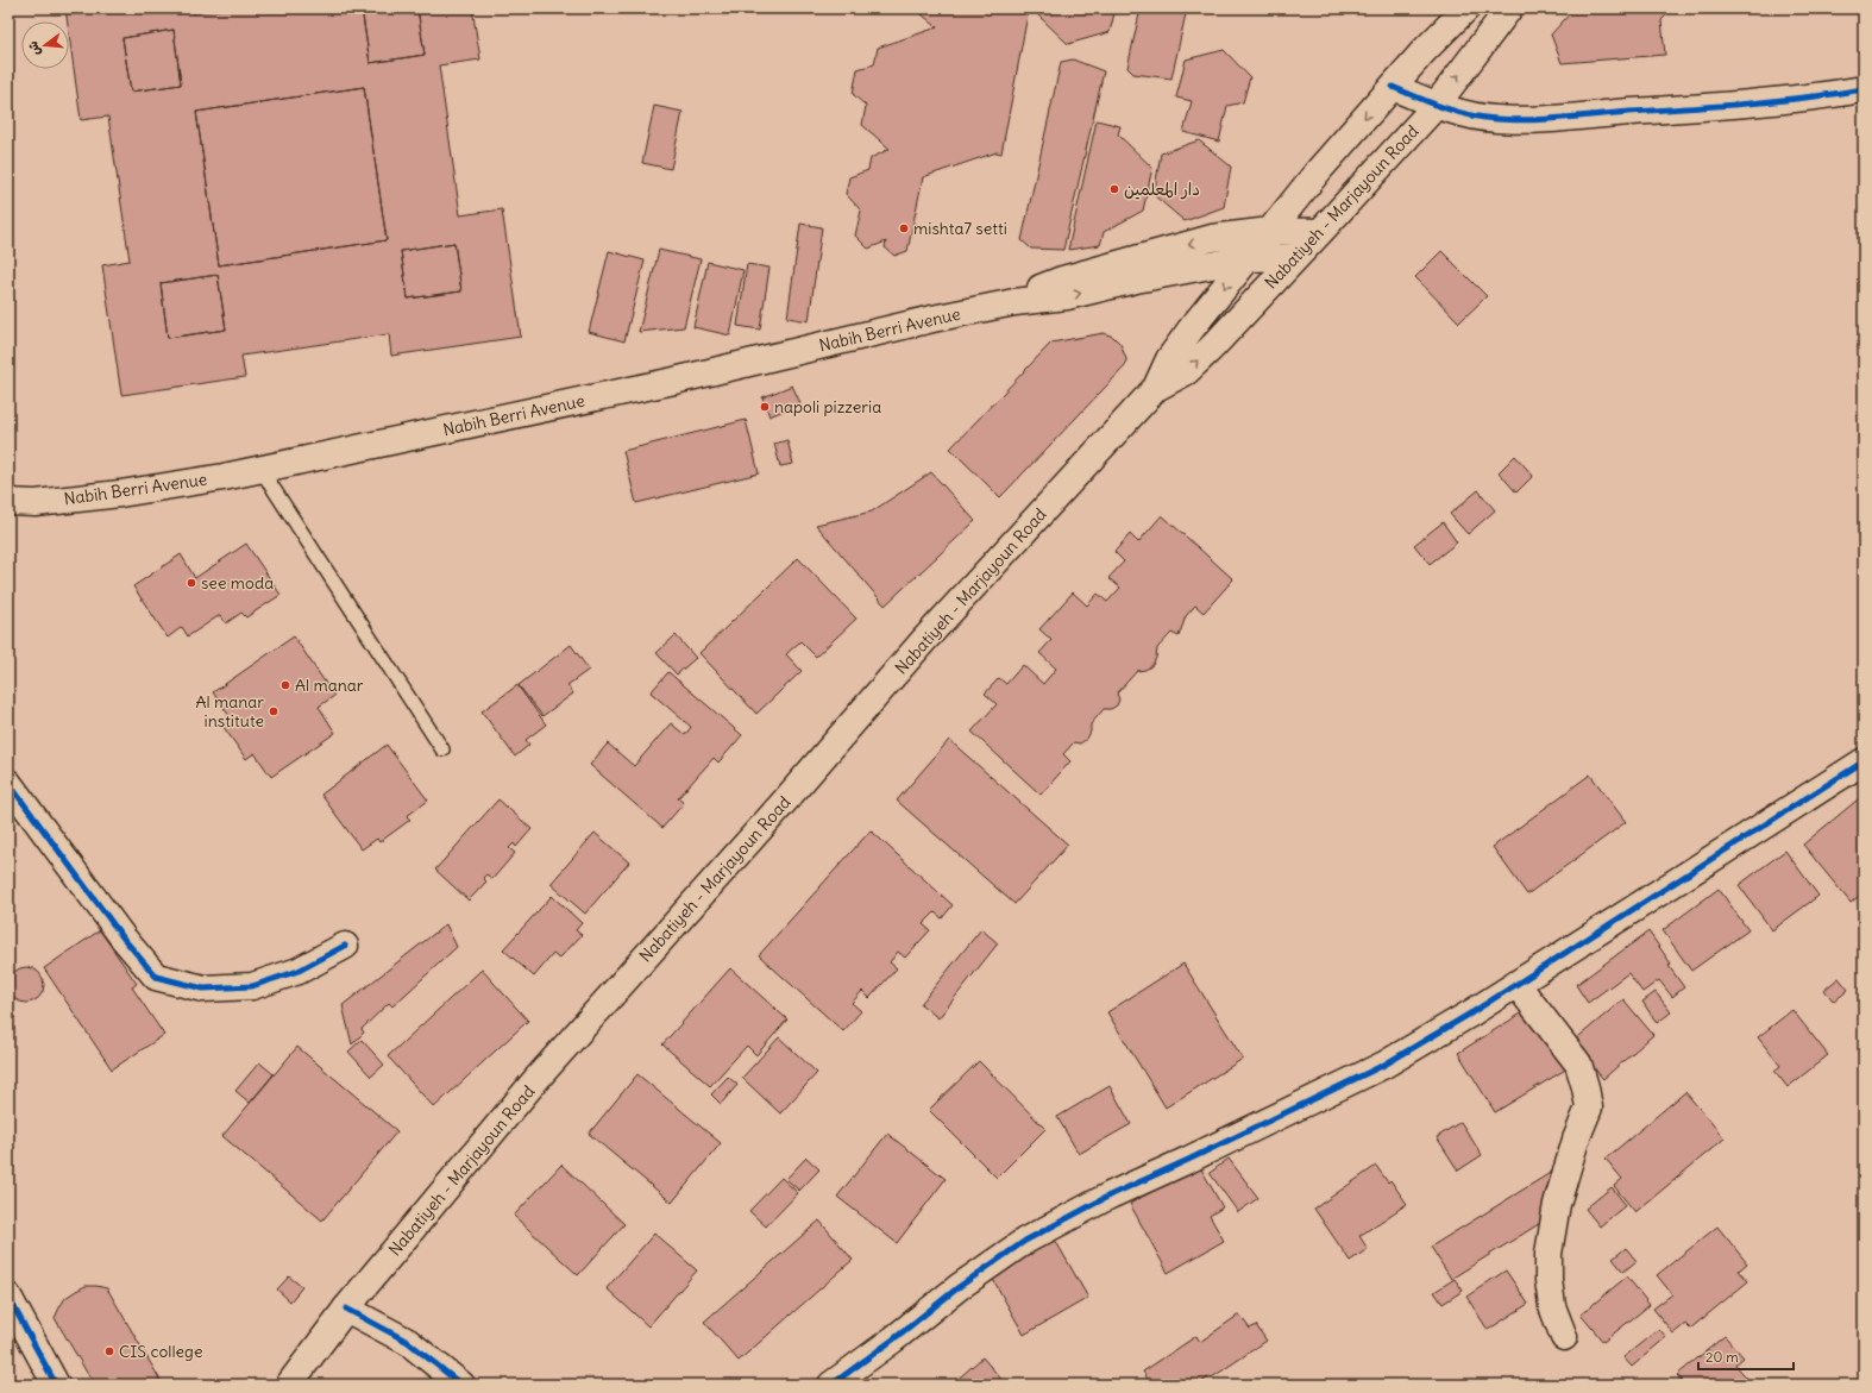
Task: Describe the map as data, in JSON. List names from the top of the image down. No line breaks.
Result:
{"streets":{"main road":["Nabatiyeh - Marjayoun Road","Nabih Berri Avenue"]},"crossings":[["Nabatiyeh - Marjayoun Road","Nabih Berri Avenue"]],"places":["دار المعلمين","mishta7 setti","napoli pizzeria","see moda","Al manar","Al manar institute","CIS college"],"scale_bar":"20 m","north":"left"}
